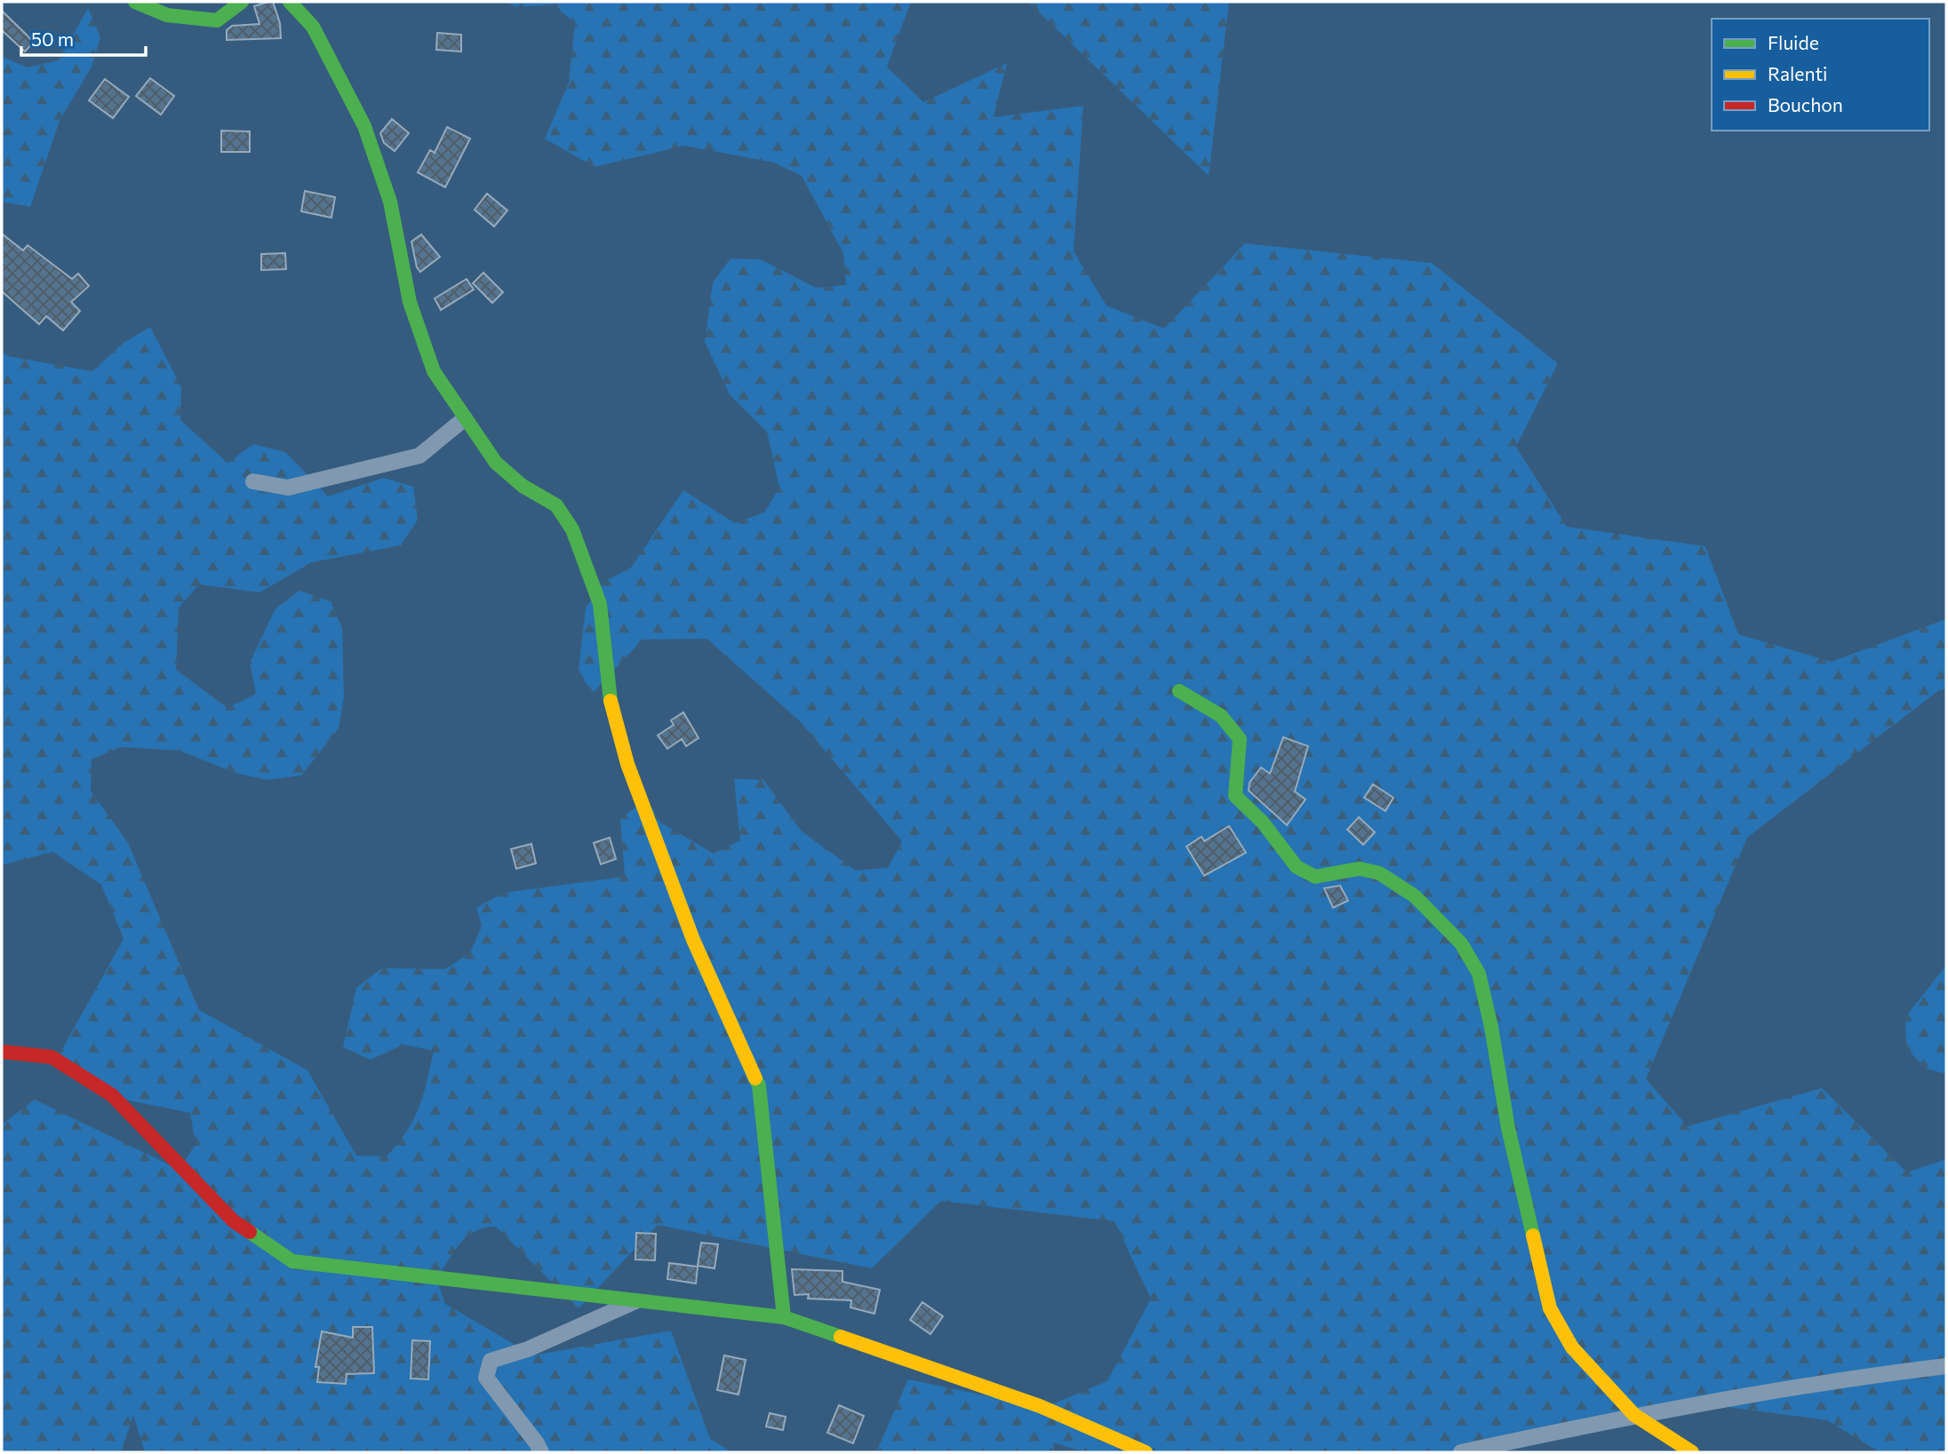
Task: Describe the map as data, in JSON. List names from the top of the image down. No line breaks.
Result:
{"legend":["Fluide","Ralenti","Bouchon"],"scale_bar":"50 m"}
